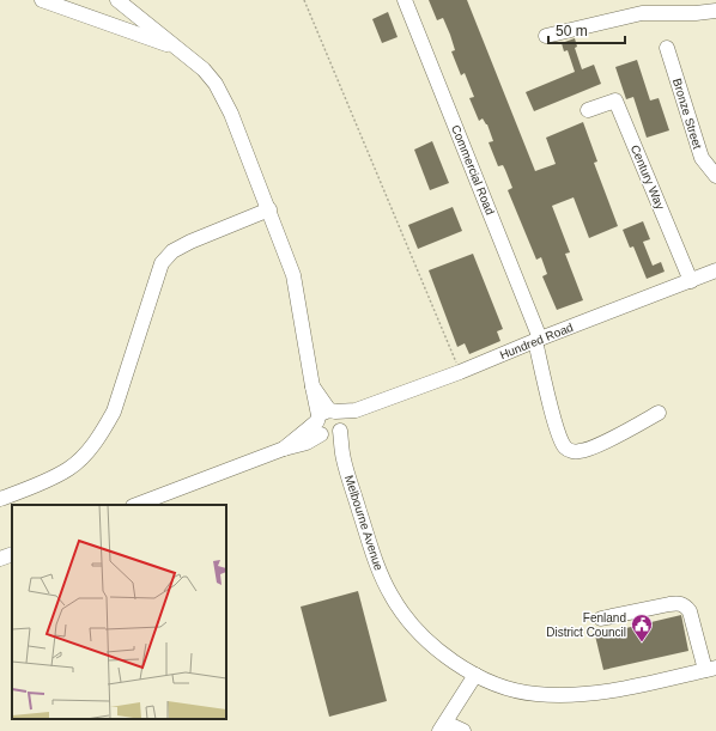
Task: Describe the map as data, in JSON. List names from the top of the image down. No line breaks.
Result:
{"streets":{"street":["Bronze Street","Commercial Road","Century Way","Hundred Road","Melbourne Avenue"]},"crossings":[["Commercial Road","Hundred Road"],["Century Way","Hundred Road"],["Hundred Road","Melbourne Avenue"]],"places":{"public building":["Fenland District Council"]},"scale_bar":"50 m"}
